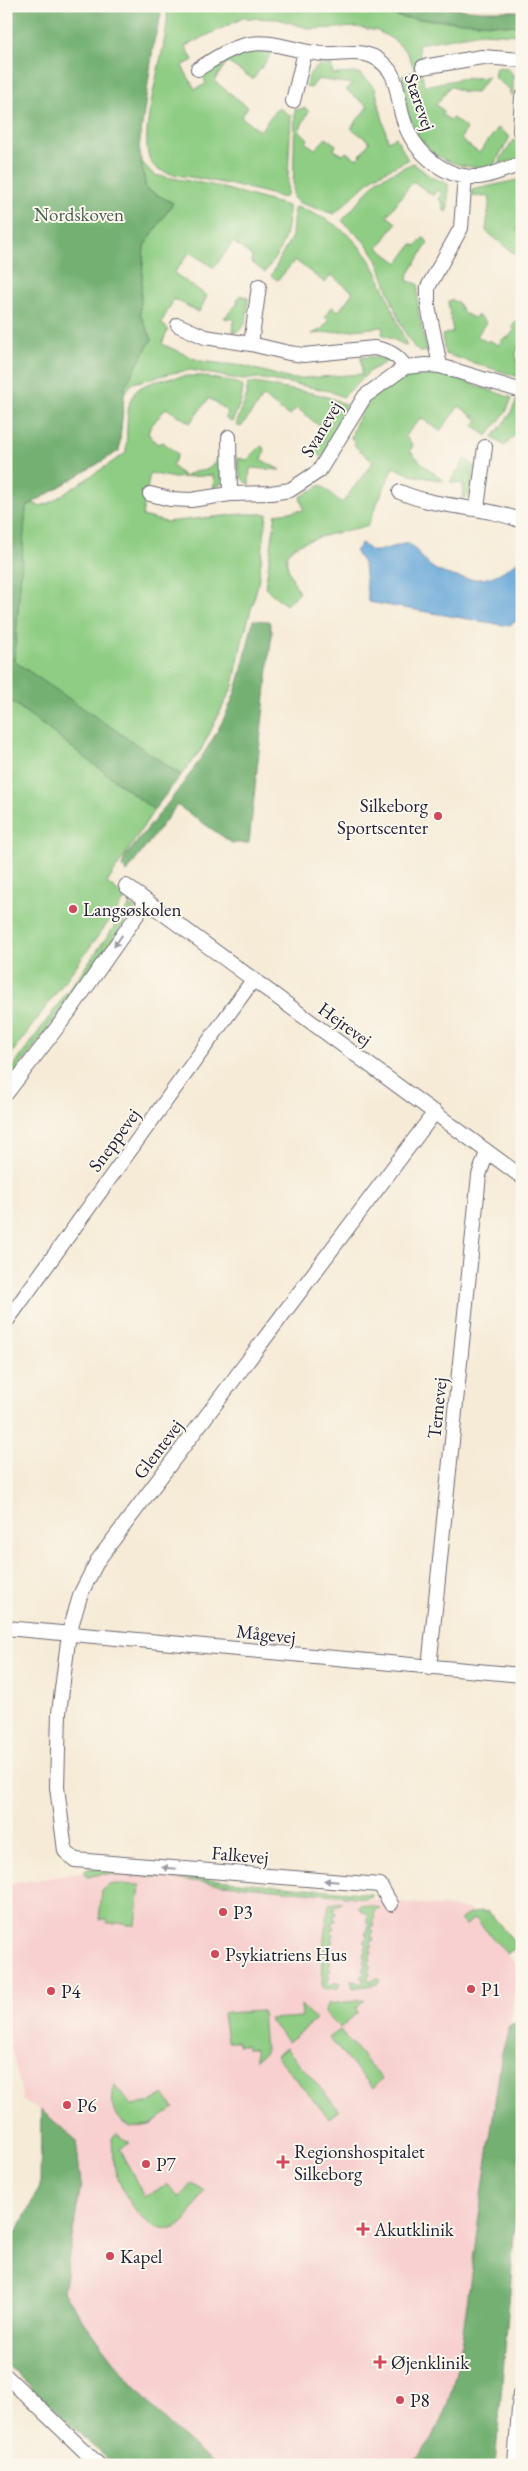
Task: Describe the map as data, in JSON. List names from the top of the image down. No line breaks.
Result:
{"streets":{"street":["Stærevej","Svanevej","Hejrevej","Sneppevej","Ternevej","Glentevej","Mågevej","Falkevej"]},"crossings":[["Hejrevej","Sneppevej"],["Hejrevej","Ternevej"],["Hejrevej","Glentevej"],["Ternevej","Mågevej"],["Glentevej","Mågevej"],["Glentevej","Falkevej"]],"one_way":["Falkevej"],"parks":["Nordskoven"],"places":{"other":["Silkeborg Sportscenter","Langsøskolen","P3","Psykiatriens Hus","P1","P4","P6","P7","Kapel","P8"],"health":["Regionshospitalet Silkeborg","Akutklinik","Øjenklinik"]}}
